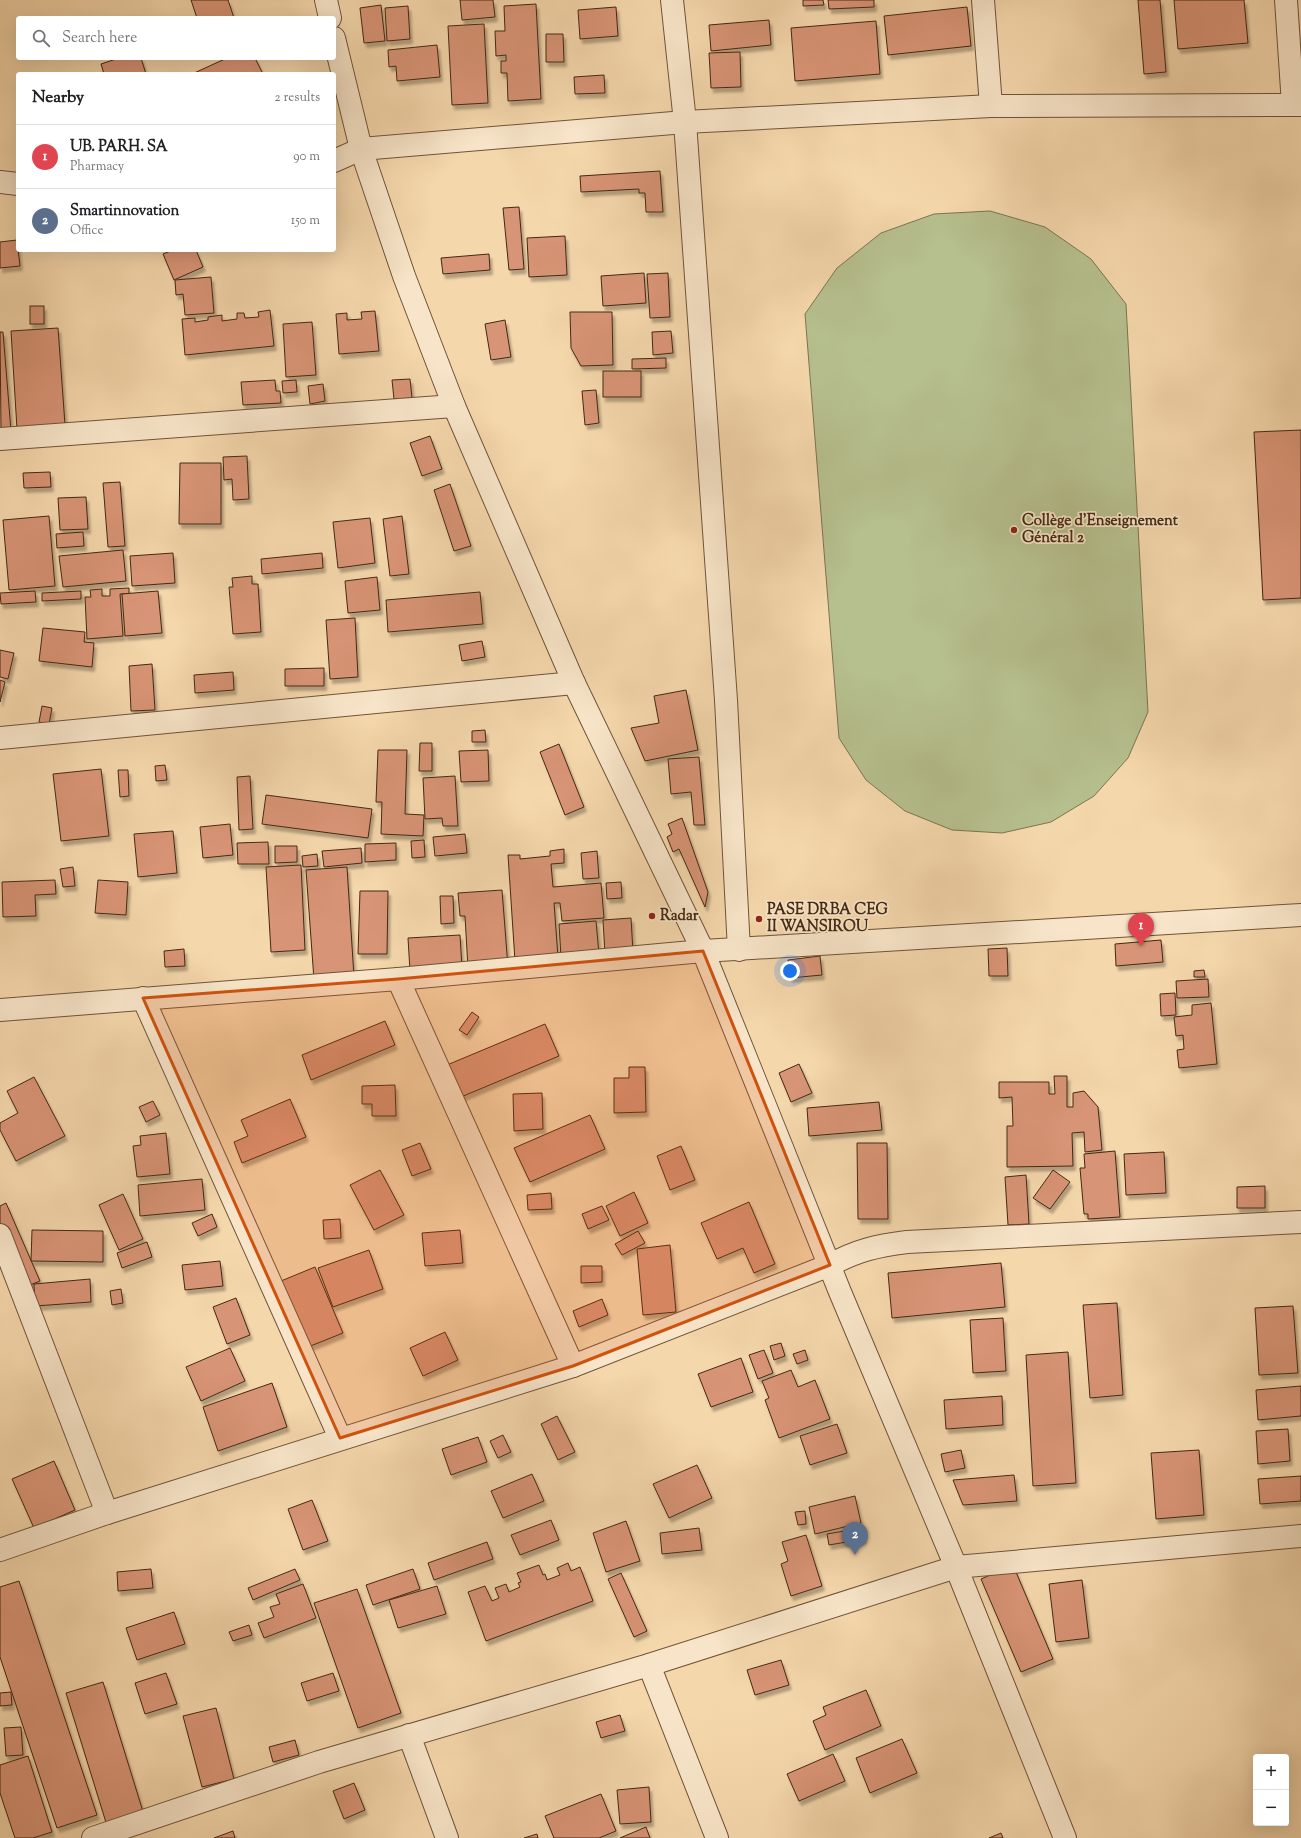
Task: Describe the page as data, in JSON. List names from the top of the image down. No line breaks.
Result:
{"places":["Collège d'Enseignement Général 2","Radar","PASE DRBA CEG II WANSIROU"],"page":{"search":"Search here","heading":["Nearby","2 results"],"list":[{"mark":"1","name":"UB. PARH. SA","note":"Pharmacy","value":"90 m"},{"mark":"2","name":"Smartinnovation","note":"Office","value":"150 m"}],"pins":["1","2"],"map_buttons":["+","−"]}}
